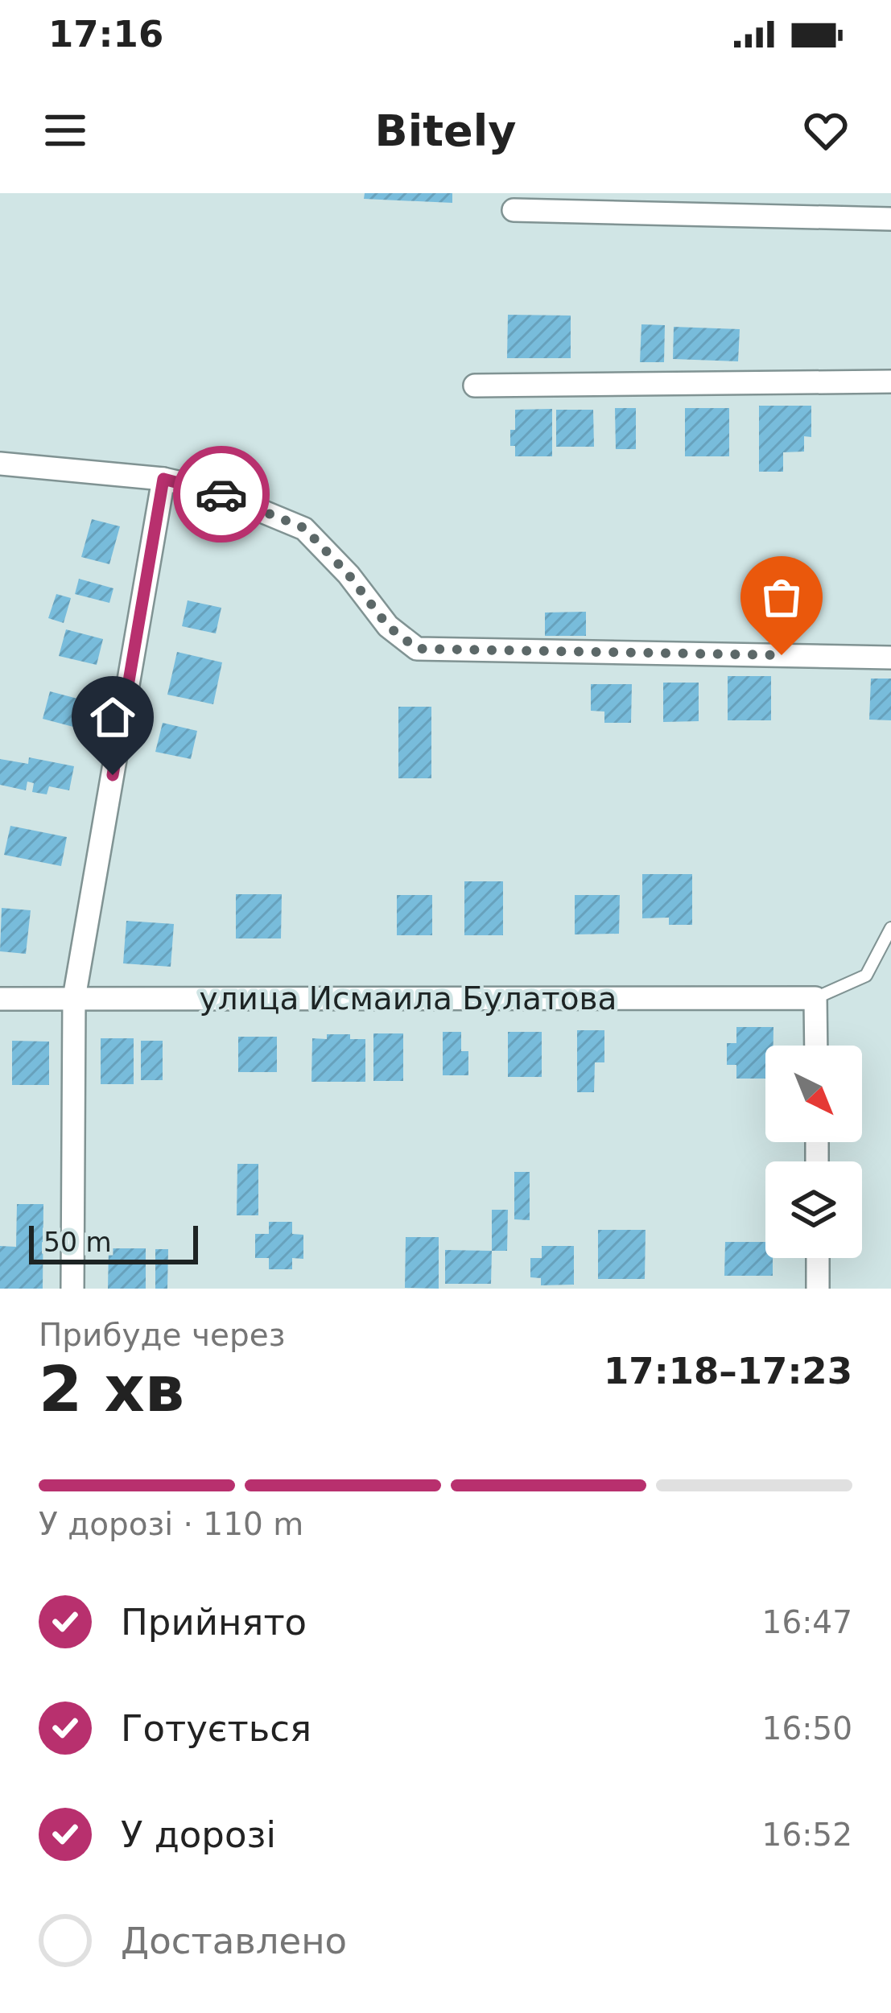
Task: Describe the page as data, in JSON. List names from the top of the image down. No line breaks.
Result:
{"streets":{"street":["улица Исмаила Булатова"]},"scale_bar":"50 m","north":"bottom right","page":{"status":"17:16","header":"Bitely","scale":"50 m","heading":["2 хв","Прибуде через","17:18–17:23"],"bar":"У дорозі · 110 m","list":[["Прийнято","16:47"],["Готується","16:50"],["У дорозі","16:52"],"Доставлено"]}}
